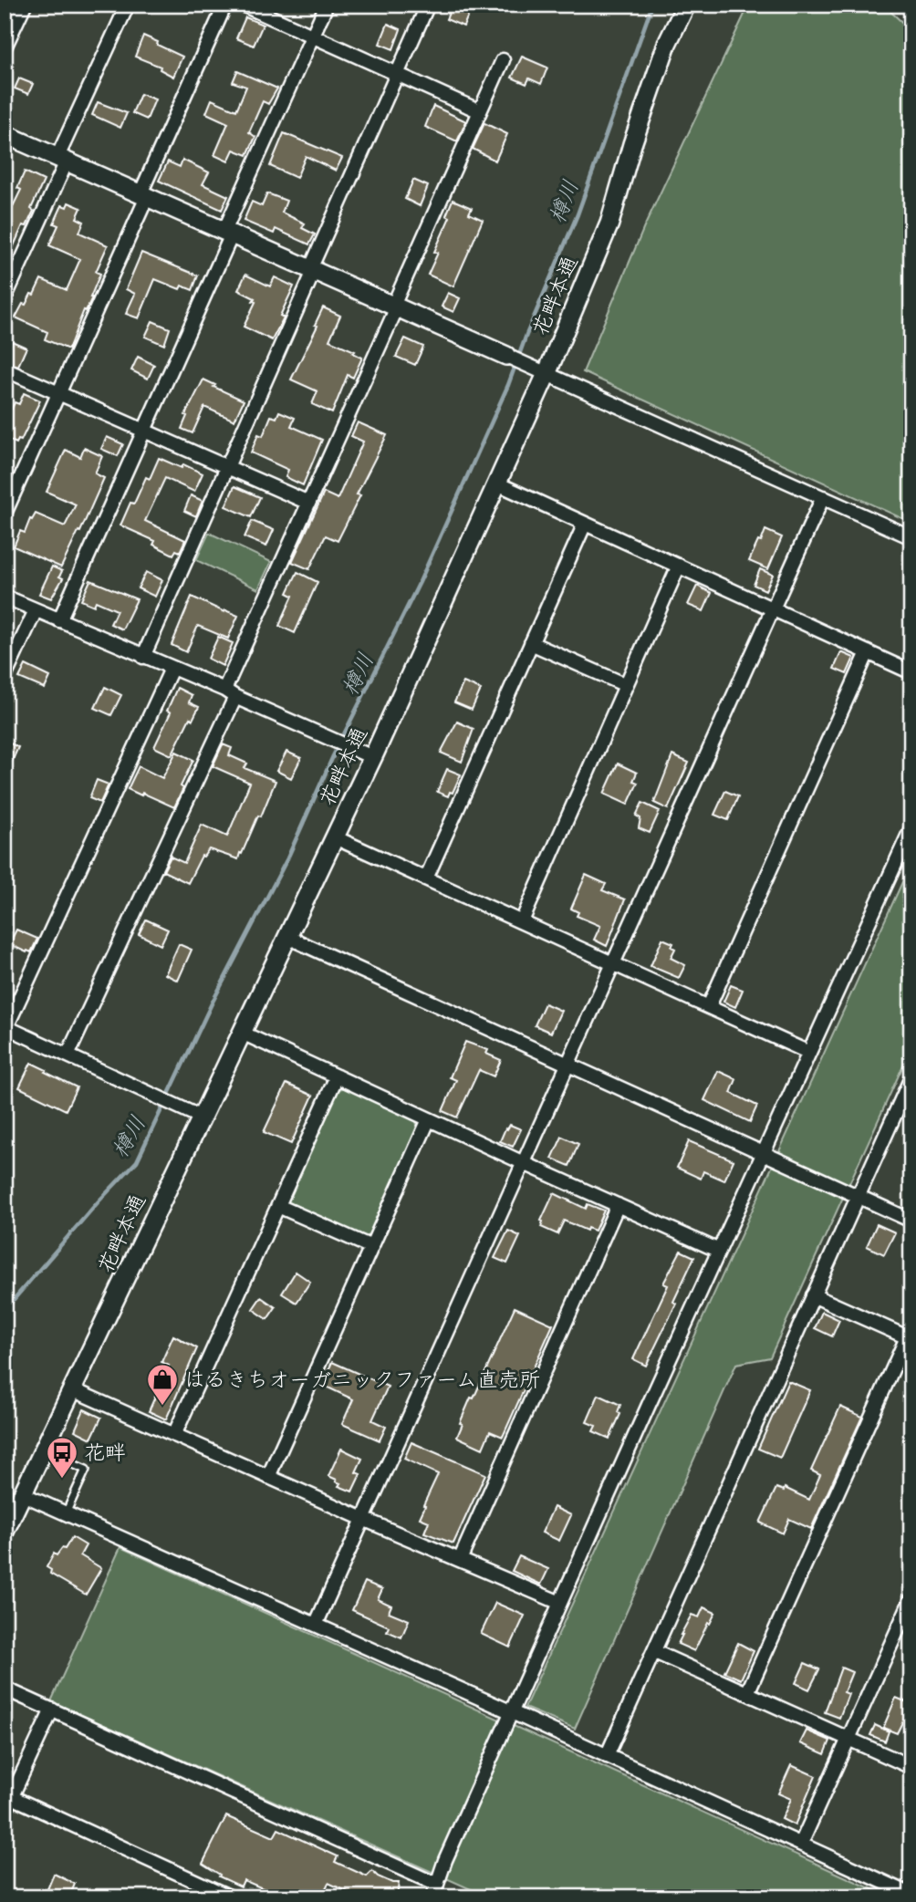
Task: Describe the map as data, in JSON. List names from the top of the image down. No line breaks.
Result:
{"streets":{"street":["花畔本通"]},"water":["樽川"],"places":{"shop":["はるきちオーガニックファーム直売所"],"bus stop":["花畔"]}}
